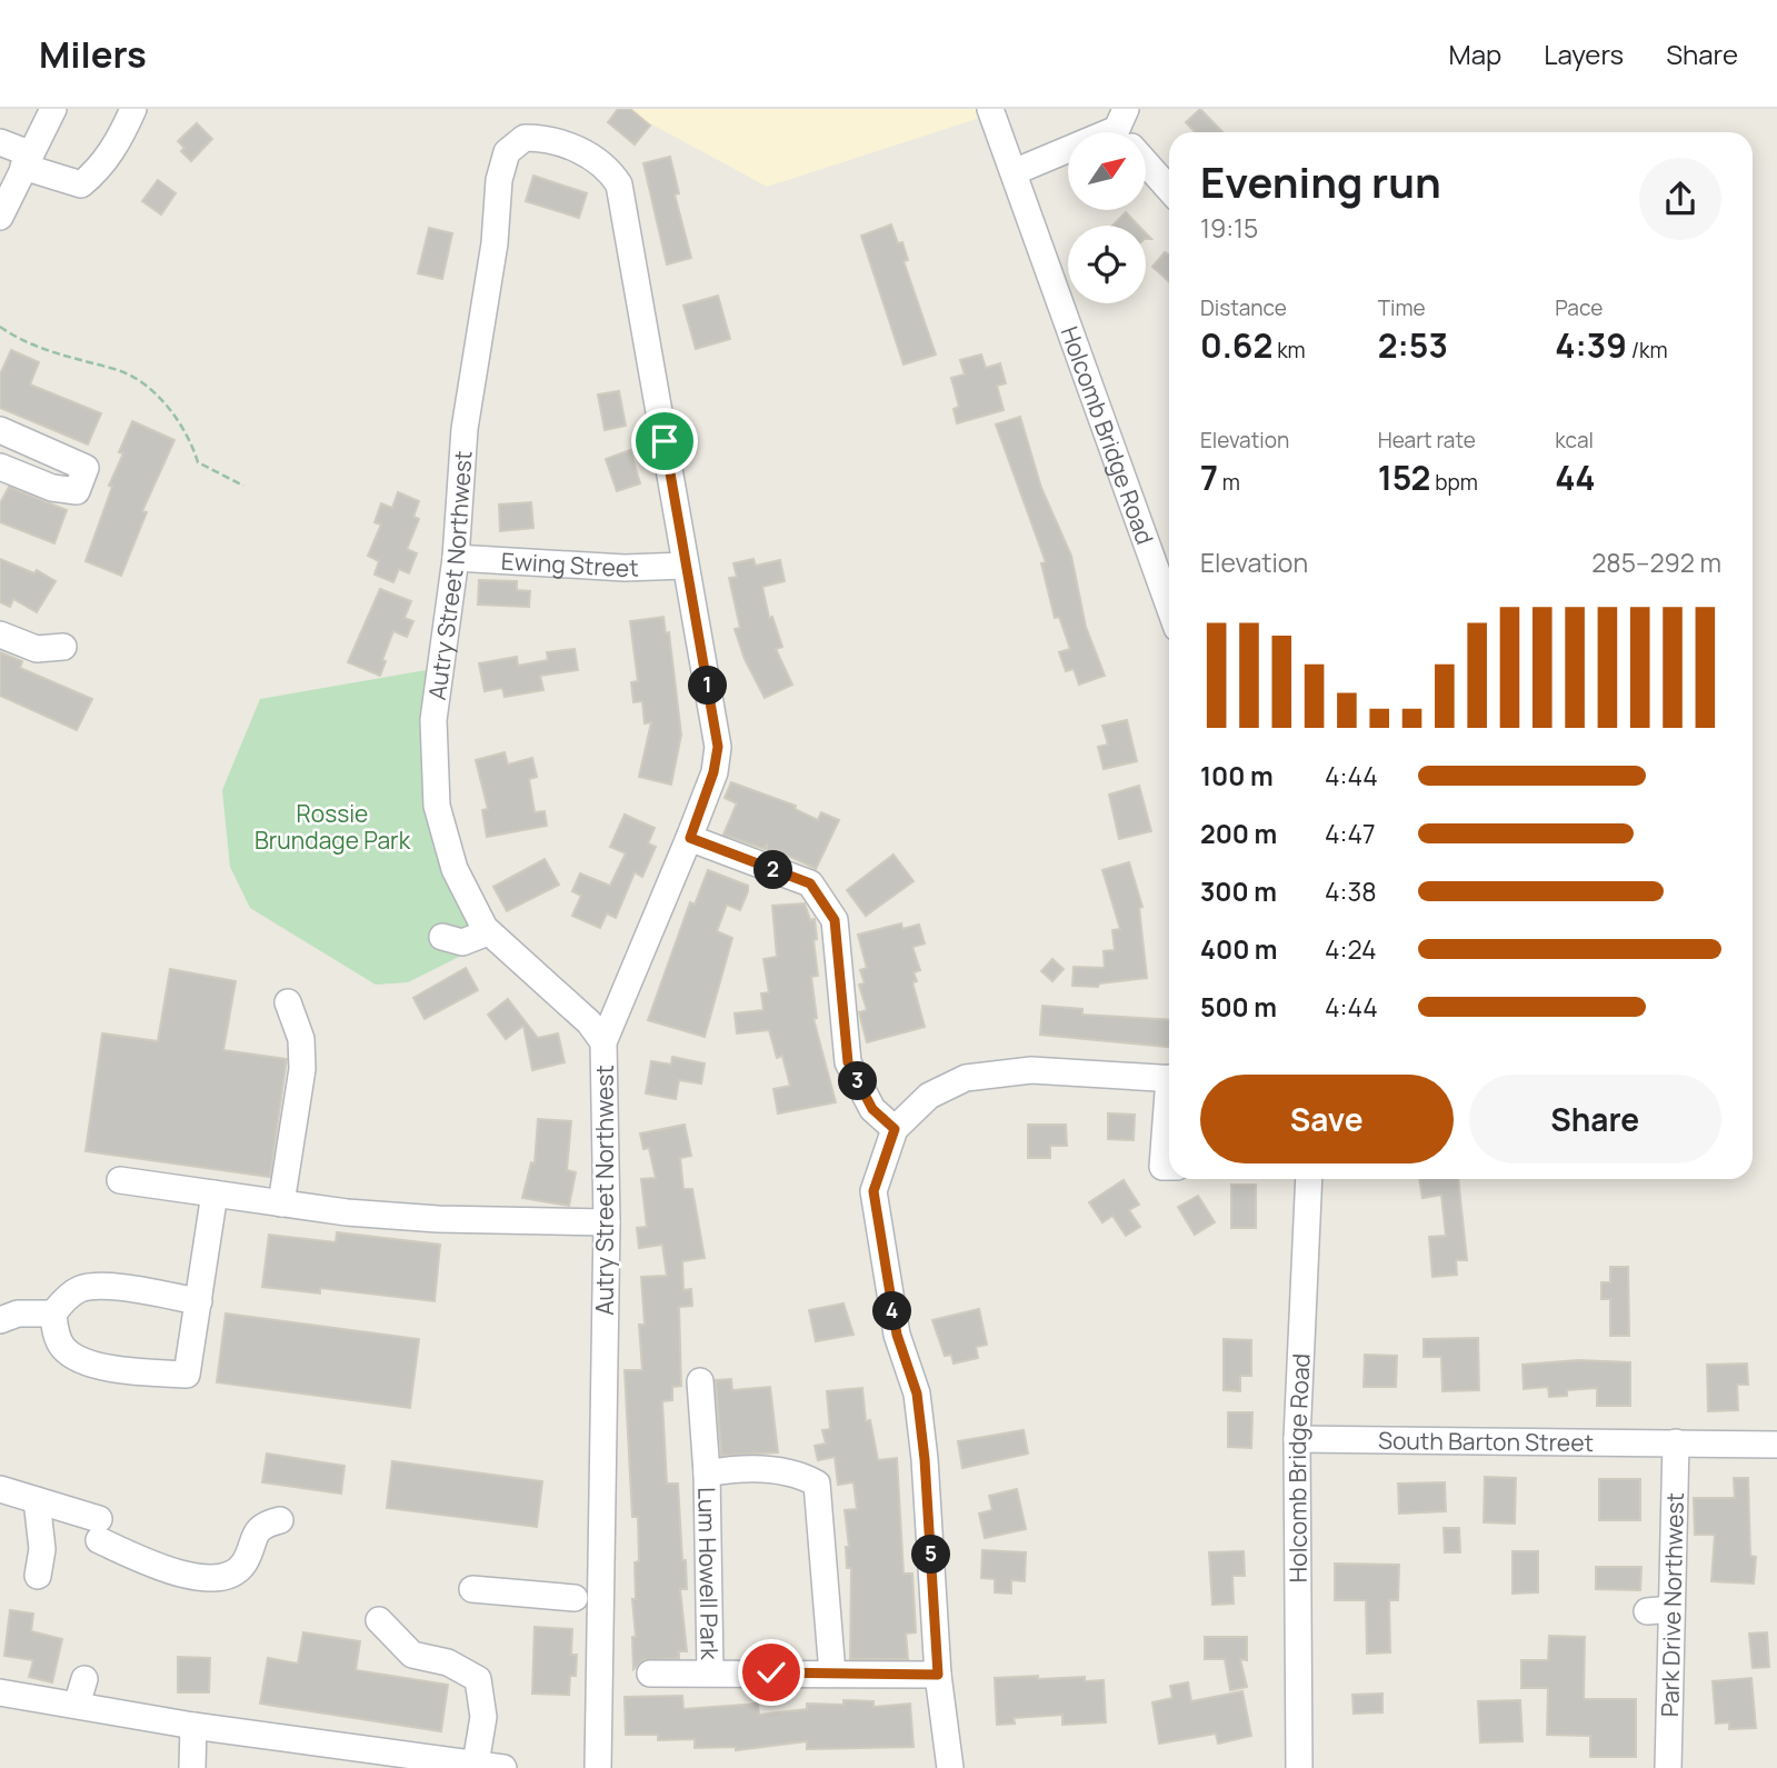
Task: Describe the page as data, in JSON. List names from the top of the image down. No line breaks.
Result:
{"streets":{"street":["Holcomb Bridge Road","Ewing Street","Autry Street Northwest","South Barton Street","Lum Howell Park","Park Drive Northwest"]},"crossings":[["Holcomb Bridge Road","South Barton Street"],["Ewing Street","Autry Street Northwest"],["South Barton Street","Park Drive Northwest"]],"parks":["Rossie Brundage Park"],"north":"top right","page":{"header":"Milers","nav":["Map","Layers","Share"],"heading":["Evening run","19:15"],"stats":[["Distance","0.62 km"],["Time","2:53"],["Pace","4:39 /km"],["Elevation","7 m"],["Heart rate","152 bpm"],["kcal","44"]],"chart":["Elevation","285–292 m"],"pins":["1","2","3","4","5"],"list":[{"name":"100 m","note":"4:44"},{"name":"200 m","note":"4:47"},{"name":"300 m","note":"4:38"},{"name":"400 m","note":"4:24"},{"name":"500 m","note":"4:44"}],"buttons":["Save","Share"]}}
